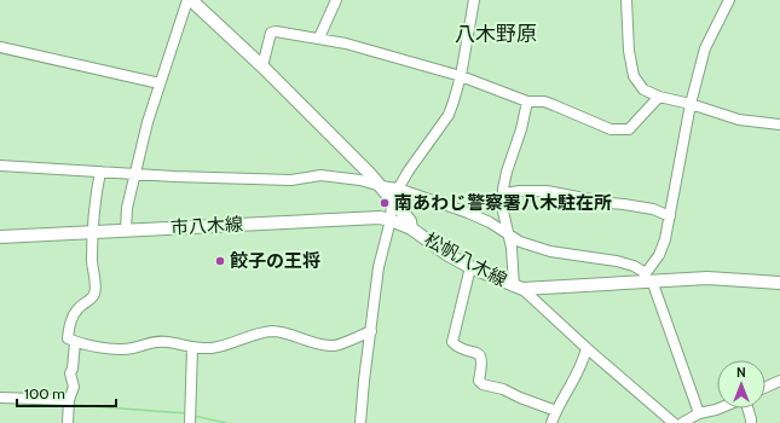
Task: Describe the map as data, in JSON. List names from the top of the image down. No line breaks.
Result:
{"streets":{"main road":["市八木線","松帆八木線"]},"crossings":[["市八木線","松帆八木線"]],"districts":["八木野原"],"places":["南あわじ警察署八木駐在所","餃子の王将"],"scale_bar":"100 m","north":"top"}
